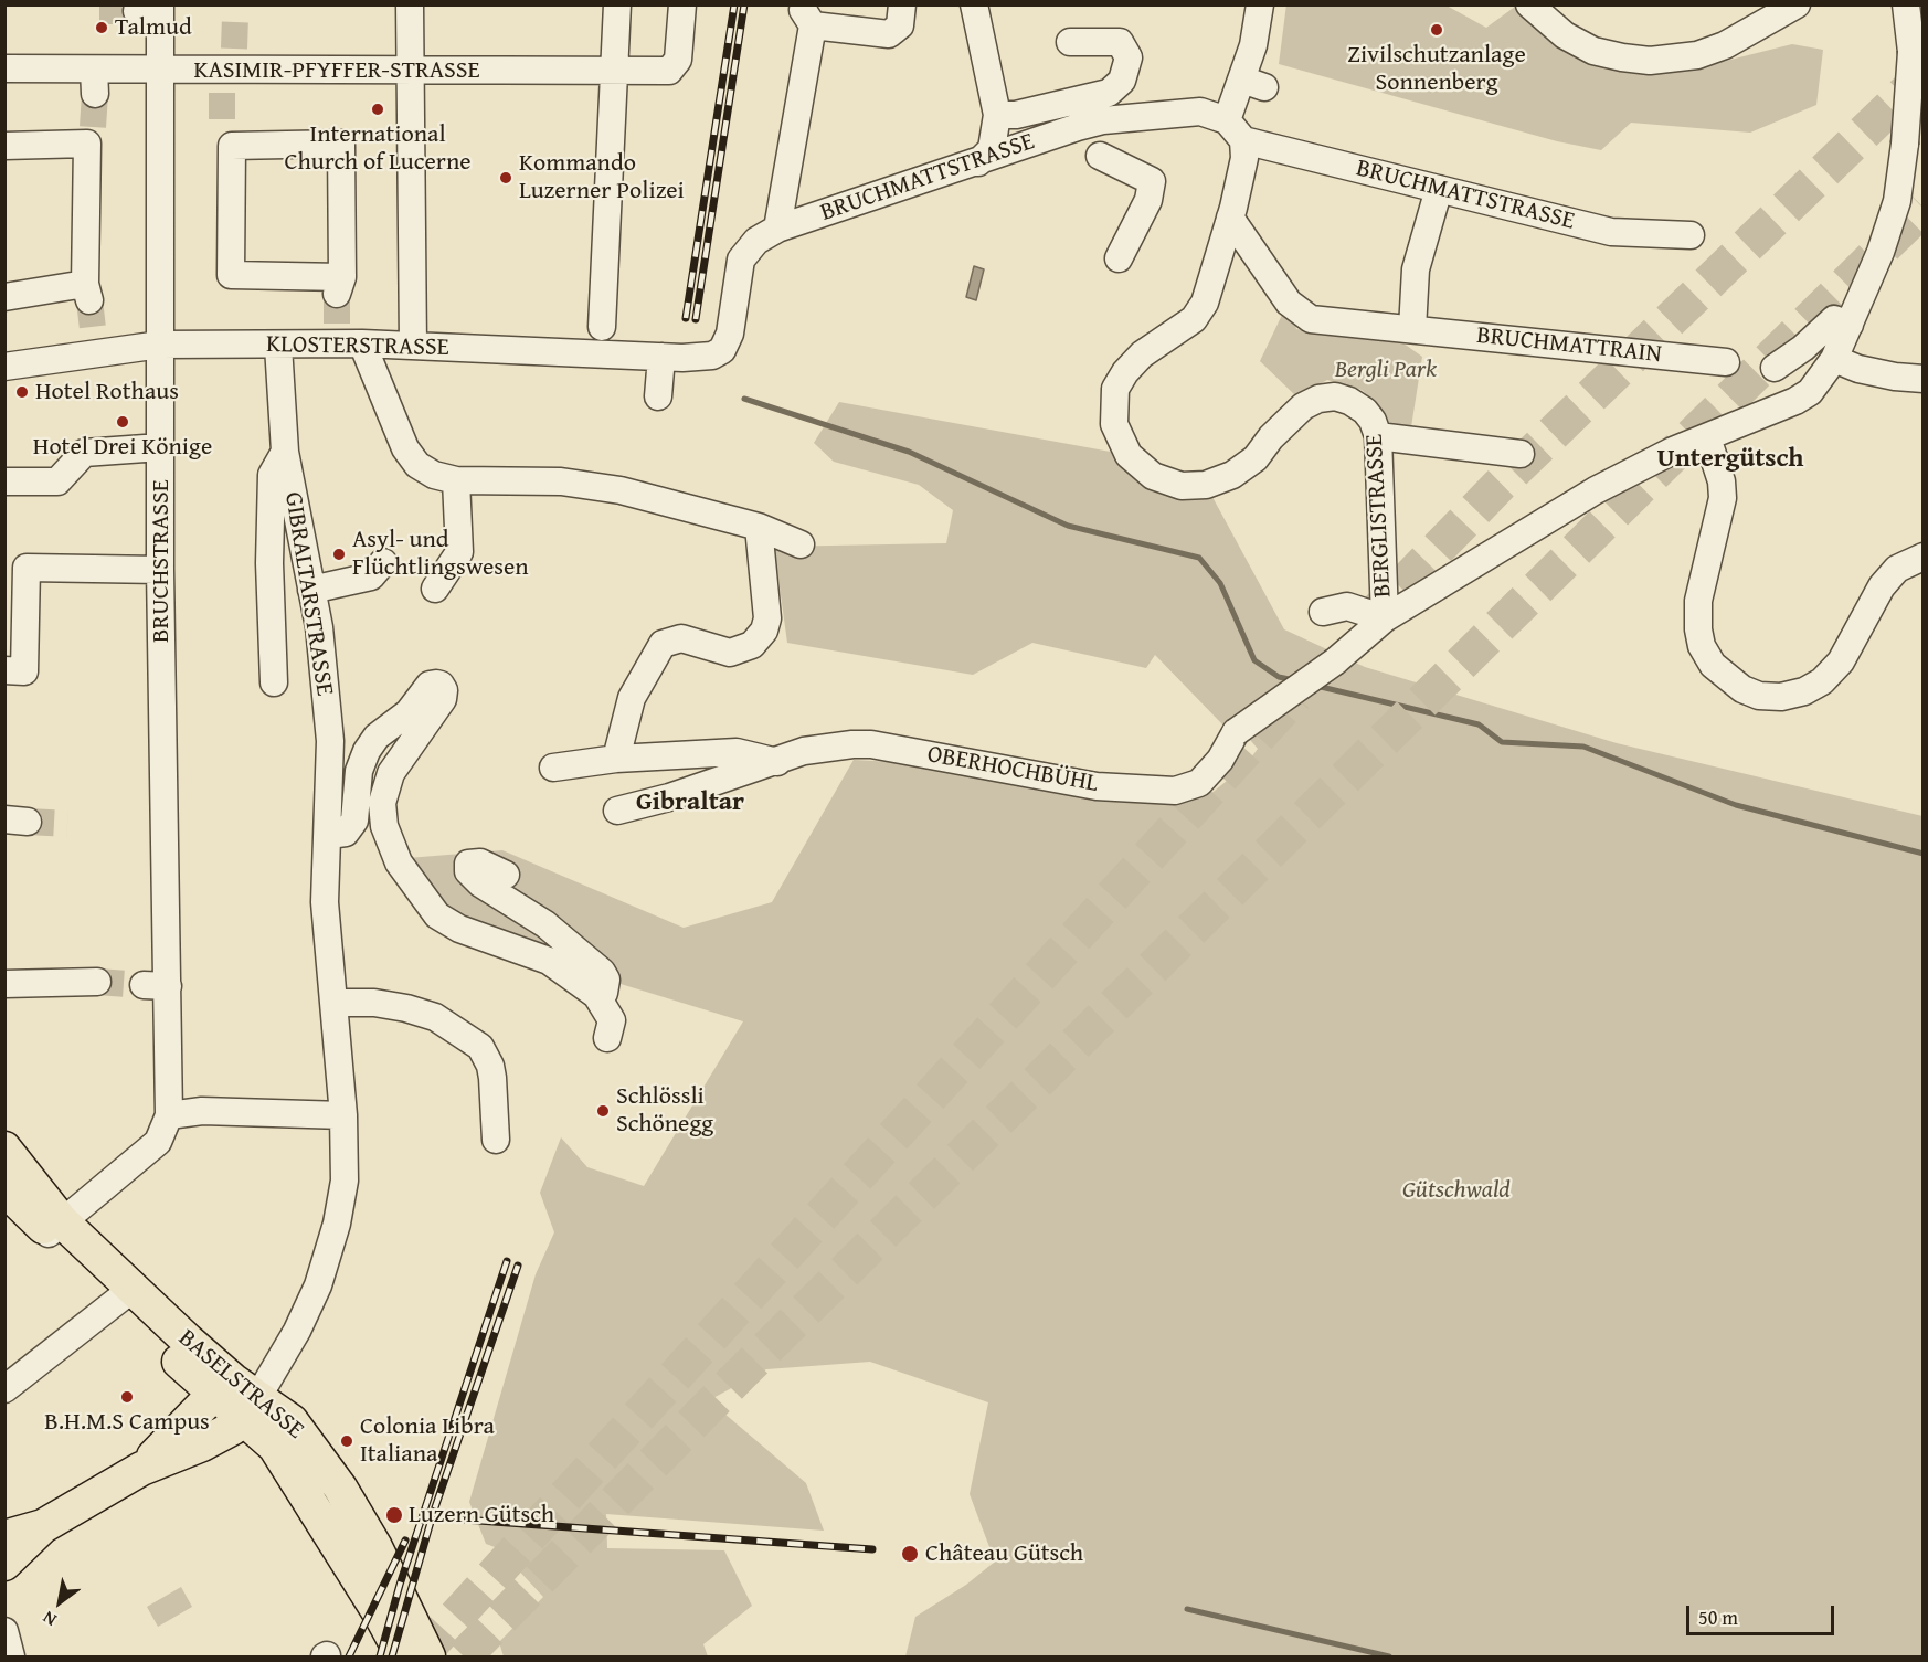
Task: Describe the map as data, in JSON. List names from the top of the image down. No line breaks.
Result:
{"streets":{"main road":["BASELSTRASSE"],"street":["KASIMIR-PFYFFER-STRASSE","BRUCHMATTSTRASSE","BRUCHMATTRAIN","KLOSTERSTRASSE","BERGLISTRASSE","BRUCHSTRASSE","GIBRALTARSTRASSE","OBERHOCHBÜHL"]},"crossings":[["KASIMIR-PFYFFER-STRASSE","BRUCHSTRASSE"],["BRUCHMATTSTRASSE","KLOSTERSTRASSE"],["BRUCHMATTSTRASSE","BERGLISTRASSE"],["BRUCHMATTRAIN","BERGLISTRASSE"],["KLOSTERSTRASSE","BRUCHSTRASSE"],["KLOSTERSTRASSE","GIBRALTARSTRASSE"],["BERGLISTRASSE","OBERHOCHBÜHL"],["BRUCHSTRASSE","BASELSTRASSE"],["GIBRALTARSTRASSE","BASELSTRASSE"]],"districts":["Untergütsch","Gibraltar"],"parks":["Bergli Park","Gütschwald"],"places":["Talmud","Zivilschutzanlage Sonnenberg","International Church of Lucerne","Kommando Luzerner Polizei","Hotel Rothaus","Hotel Drei Könige","Asyl- und Flüchtlingswesen","Schlössli Schönegg","B.H.M.S Campus","Colonia Libra Italiana","Luzern Gütsch","Château Gütsch"],"scale_bar":"50 m","north":"bottom left"}
